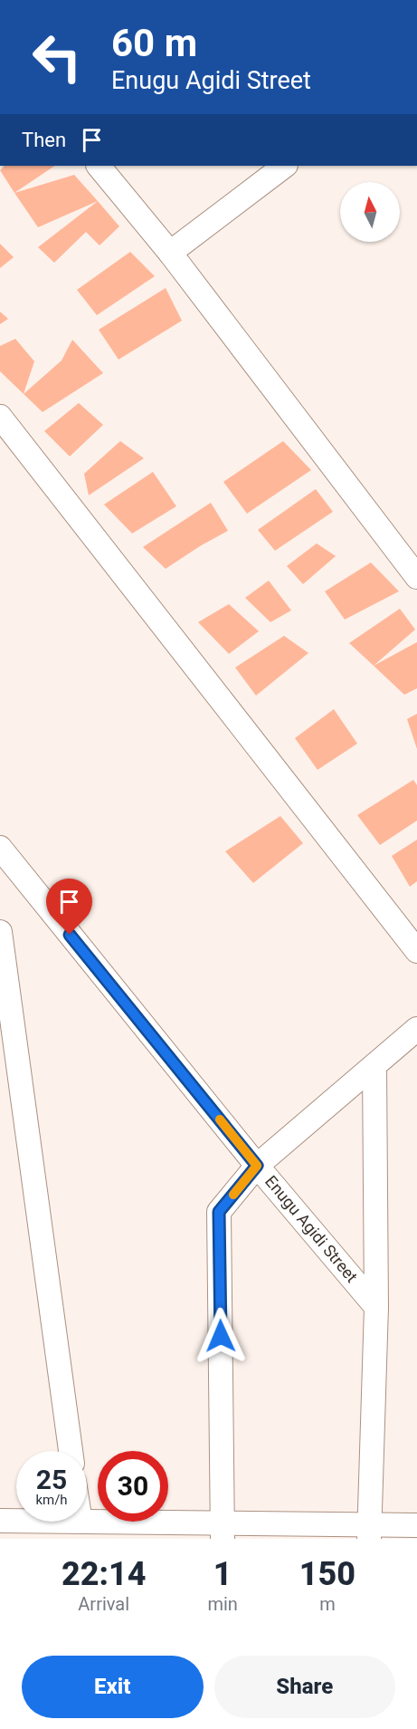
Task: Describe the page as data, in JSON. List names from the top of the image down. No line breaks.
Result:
{"streets":{"street":["Enugu Agidi Street"]},"north":"top","page":{"turn":["60 m","Enugu Agidi Street"],"then":"Then","speed":"25 km/h","limit":"30","eta":["22:14","Arrival","1","min","150","m"],"buttons":["Exit","Share"]}}
